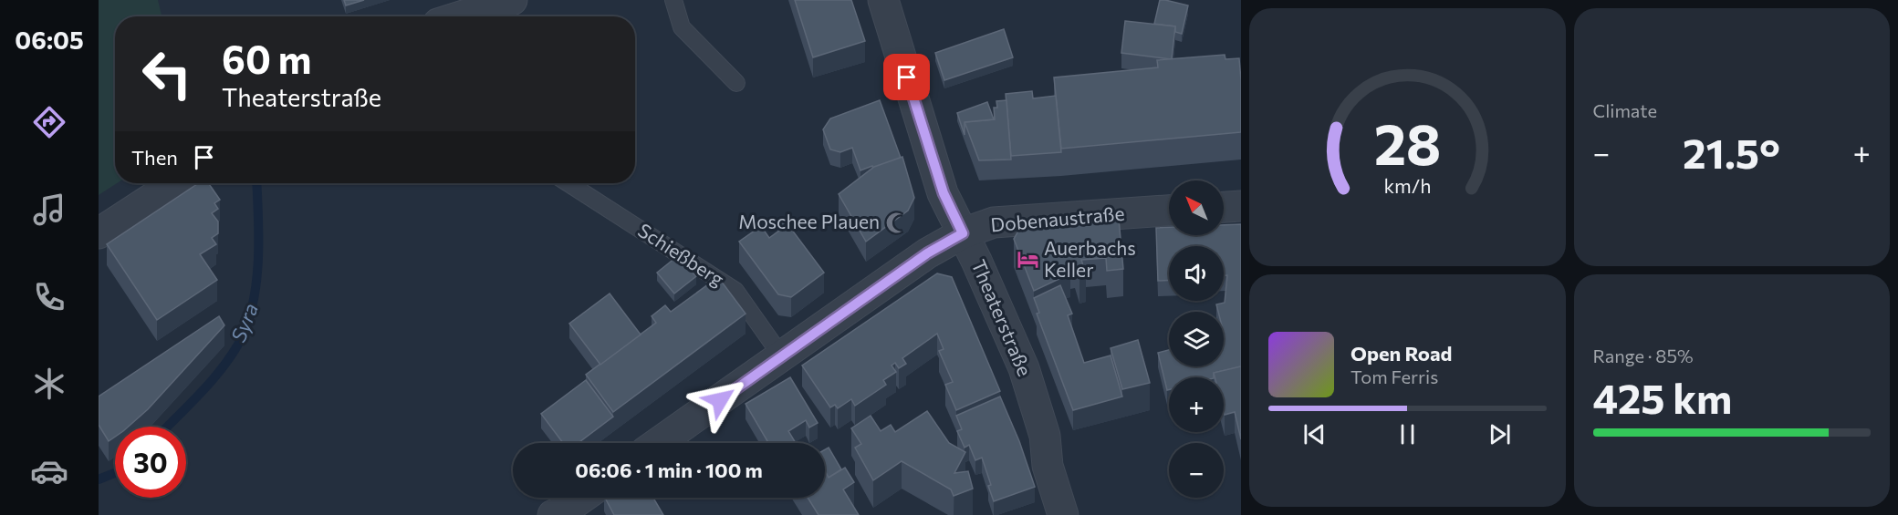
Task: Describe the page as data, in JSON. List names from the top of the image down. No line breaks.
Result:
{"streets":{"street":["Dobenaustraße","Theaterstraße"],"lane":["Schießberg"]},"crossings":[["Dobenaustraße","Schießberg"],["Dobenaustraße","Theaterstraße"]],"water":["Syra"],"places":{"mosque":["Moschee Plauen"],"hotel":["Auerbachs Keller"]},"north":"top left","page":{"tabs":"06:05","tile":["Climate",["Range · 85%","425 km"]],"turn":["60 m","Theaterstraße"],"heat":["−","21.5°","+"],"then":"Then","map_buttons":["+","−"],"song":["Open Road","Tom Ferris"],"limit":"30","trip":"06:06 · 1 min · 100 m","gauge":["28","km/h"]}}
